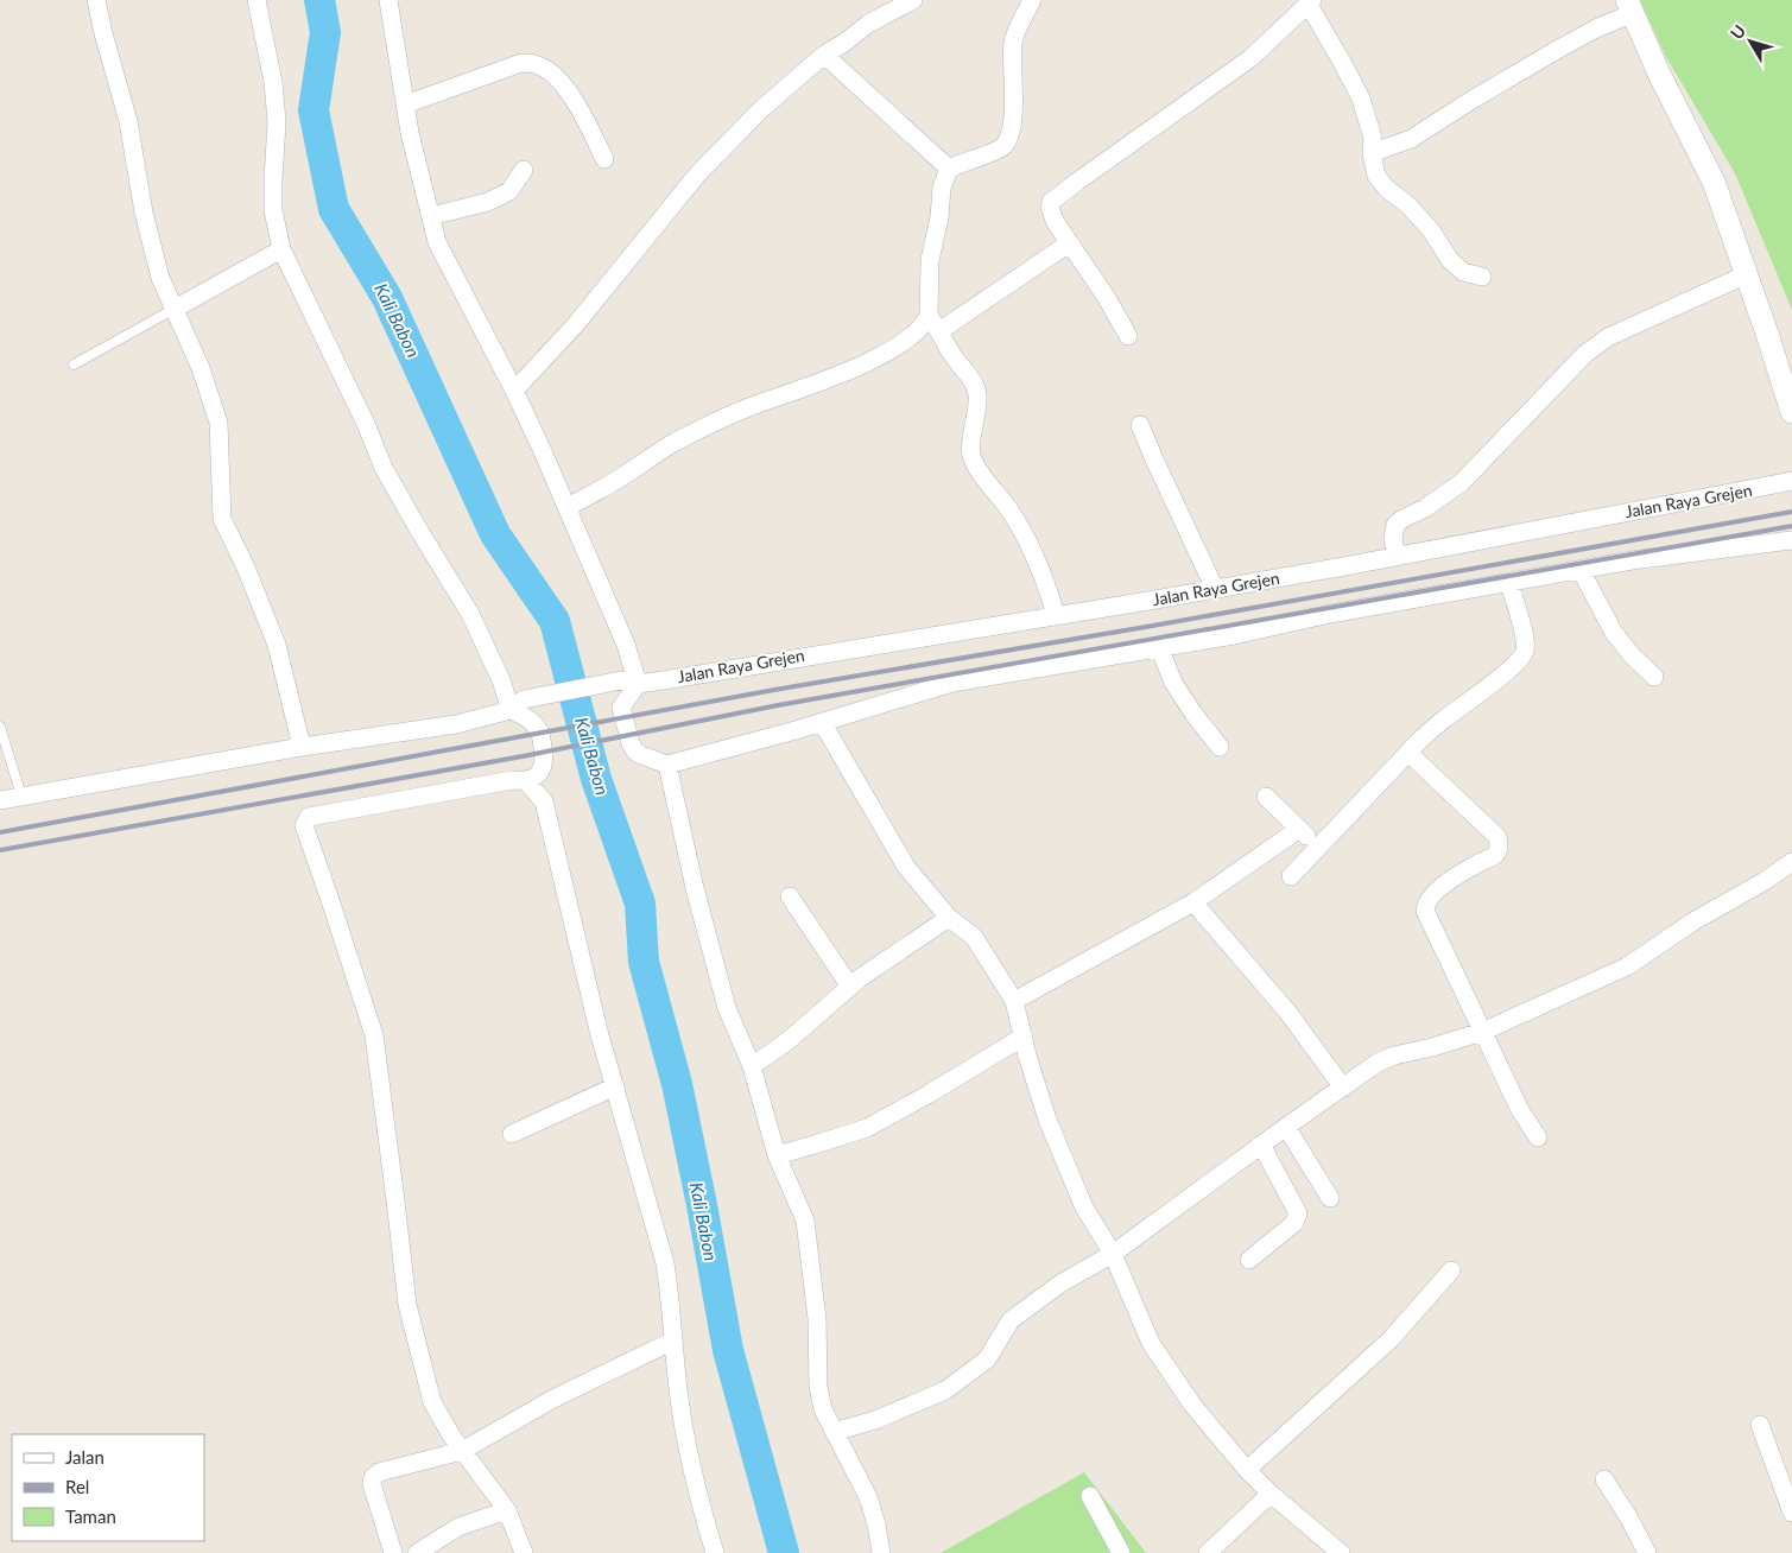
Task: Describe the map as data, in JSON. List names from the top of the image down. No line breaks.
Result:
{"streets":{"street":["Jalan Raya Grejen"]},"water":["Kali Babon"],"legend":["Jalan","Rel","Taman"],"north":"top left"}
